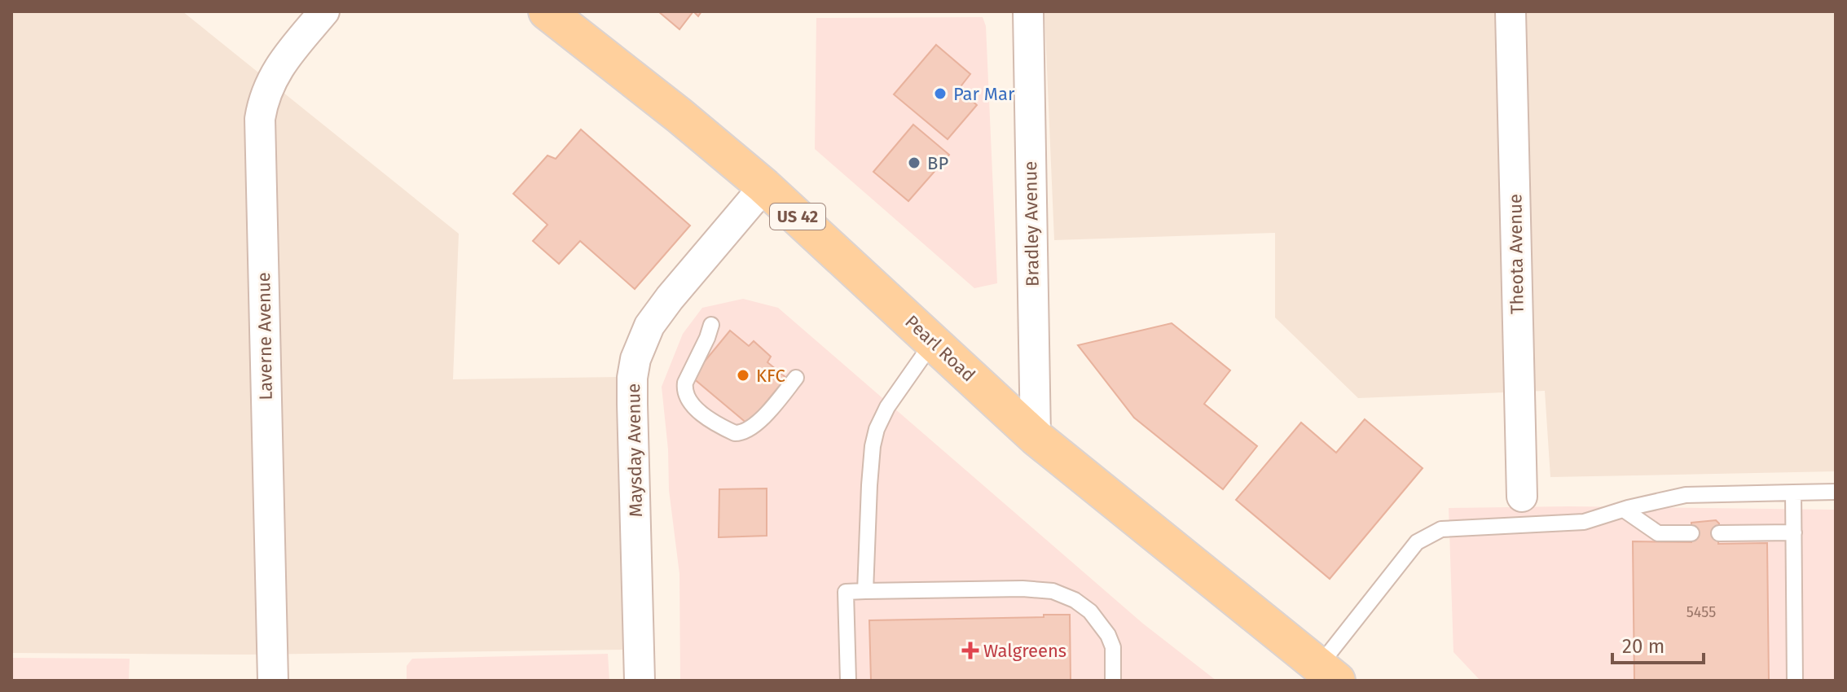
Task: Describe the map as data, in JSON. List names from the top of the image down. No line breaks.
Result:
{"streets":{"main road":["US 42","Pearl Road"],"street":["Bradley Avenue","Theota Avenue","Laverne Avenue","Maysday Avenue"]},"crossings":[["Bradley Avenue","Pearl Road"],["Pearl Road","Maysday Avenue"]],"places":{"other":["Par Mar","BP","KFC"],"health":["Walgreens"]},"house_numbers":["5455"],"scale_bar":"20 m"}
